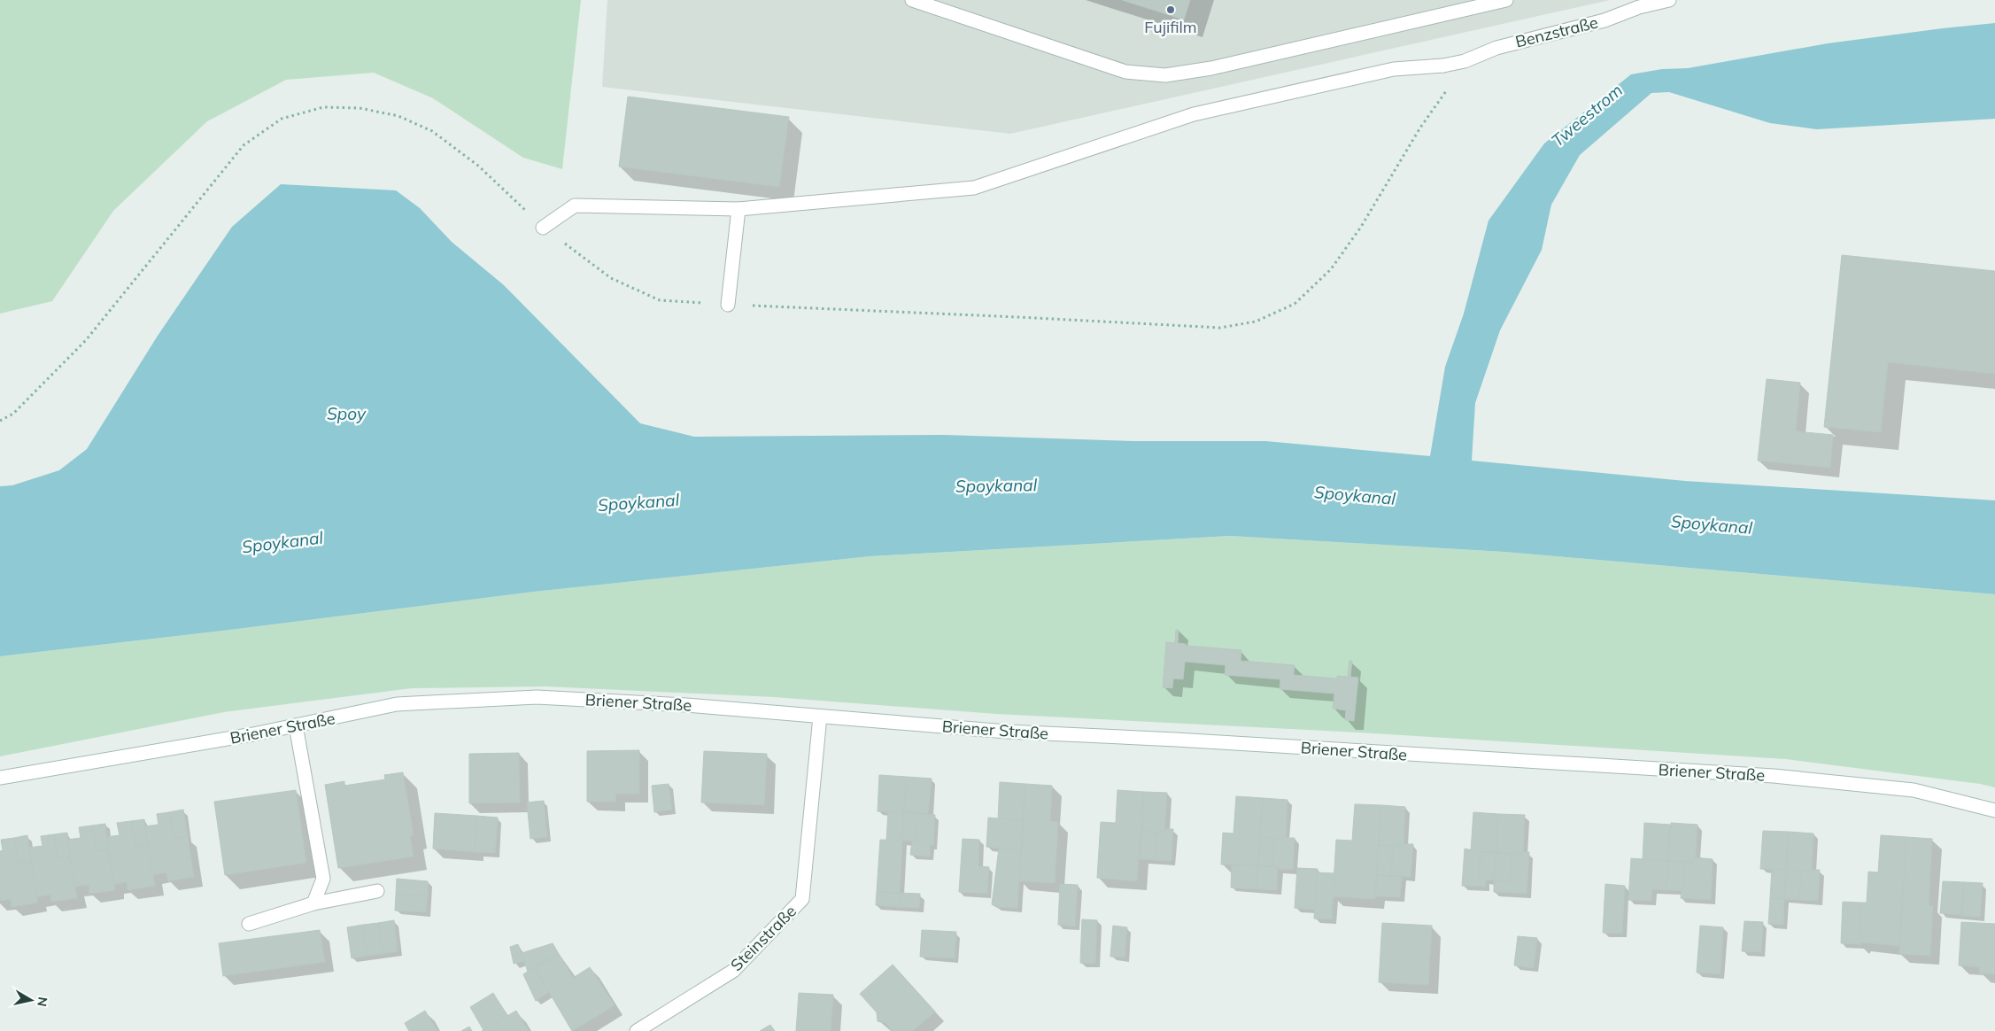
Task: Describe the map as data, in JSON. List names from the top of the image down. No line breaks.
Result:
{"streets":{"street":["Benzstraße","Briener Straße","Steinstraße"]},"crossings":[["Briener Straße","Steinstraße"]],"water":["Tweestrom","Spoy","Spoykanal"],"places":["Fujifilm"],"north":"right"}
